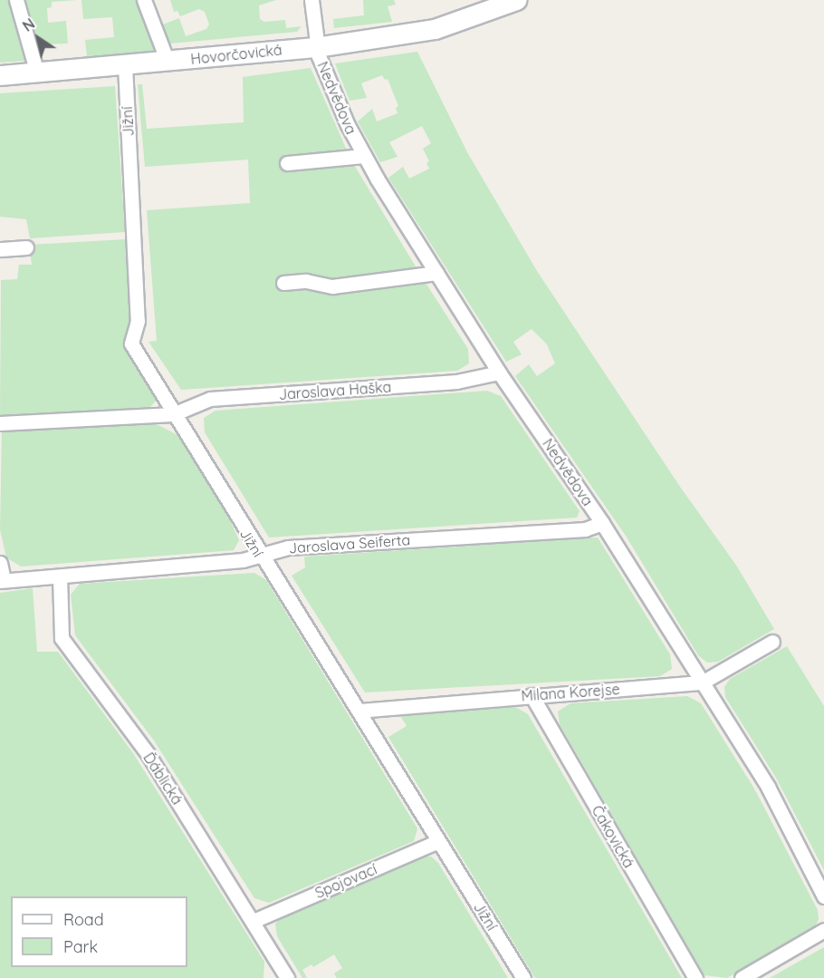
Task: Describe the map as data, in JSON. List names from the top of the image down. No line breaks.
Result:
{"streets":{"street":["Hovorčovická","Nedvědova","Jižní","Jaroslava Haška","Jaroslava Seiferta","Milana Korejse","Ďáblická","Čakovická","Spojovací"]},"crossings":[["Hovorčovická","Nedvědova"],["Hovorčovická","Jižní"],["Nedvědova","Jaroslava Haška"],["Nedvědova","Jaroslava Seiferta"],["Nedvědova","Milana Korejse"],["Jižní","Jaroslava Haška"],["Jižní","Jaroslava Seiferta"],["Jižní","Milana Korejse"],["Jižní","Spojovací"],["Jaroslava Seiferta","Ďáblická"],["Milana Korejse","Čakovická"],["Ďáblická","Spojovací"]],"legend":["Road","Park"],"north":"top left"}
